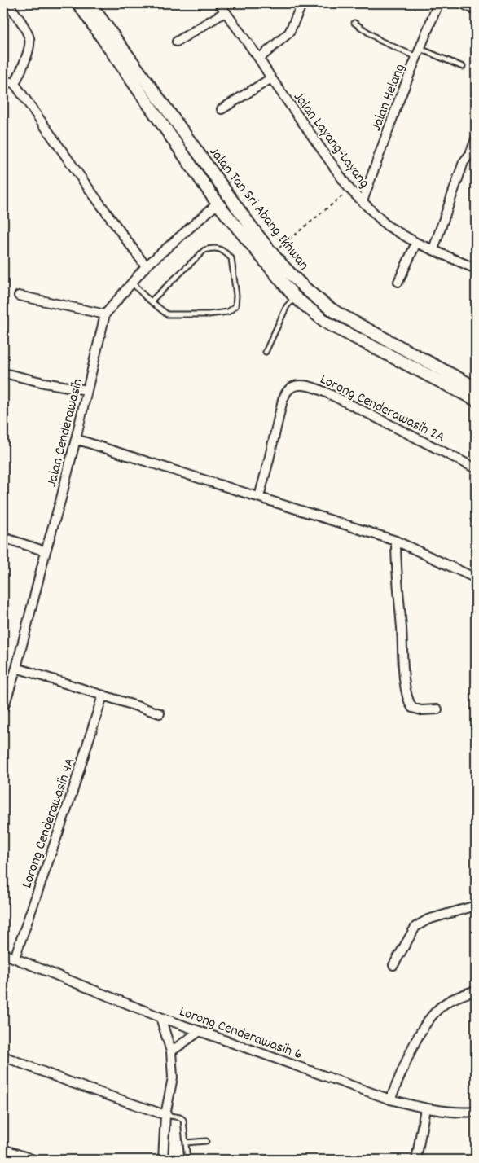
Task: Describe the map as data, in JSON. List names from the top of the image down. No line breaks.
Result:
{"streets":{"street":["Jalan Helang","Jalan Layang-Layang","Jalan Tan Sri Abang Ikhwan","Lorong Cenderawasih 2A","Jalan Cenderawasih","Lorong Cenderawasih 4A","Lorong Cenderawasih 6"]},"crossings":[["Jalan Helang","Jalan Layang-Layang"],["Jalan Tan Sri Abang Ikhwan","Jalan Cenderawasih"],["Lorong Cenderawasih 4A","Lorong Cenderawasih 6"]]}
